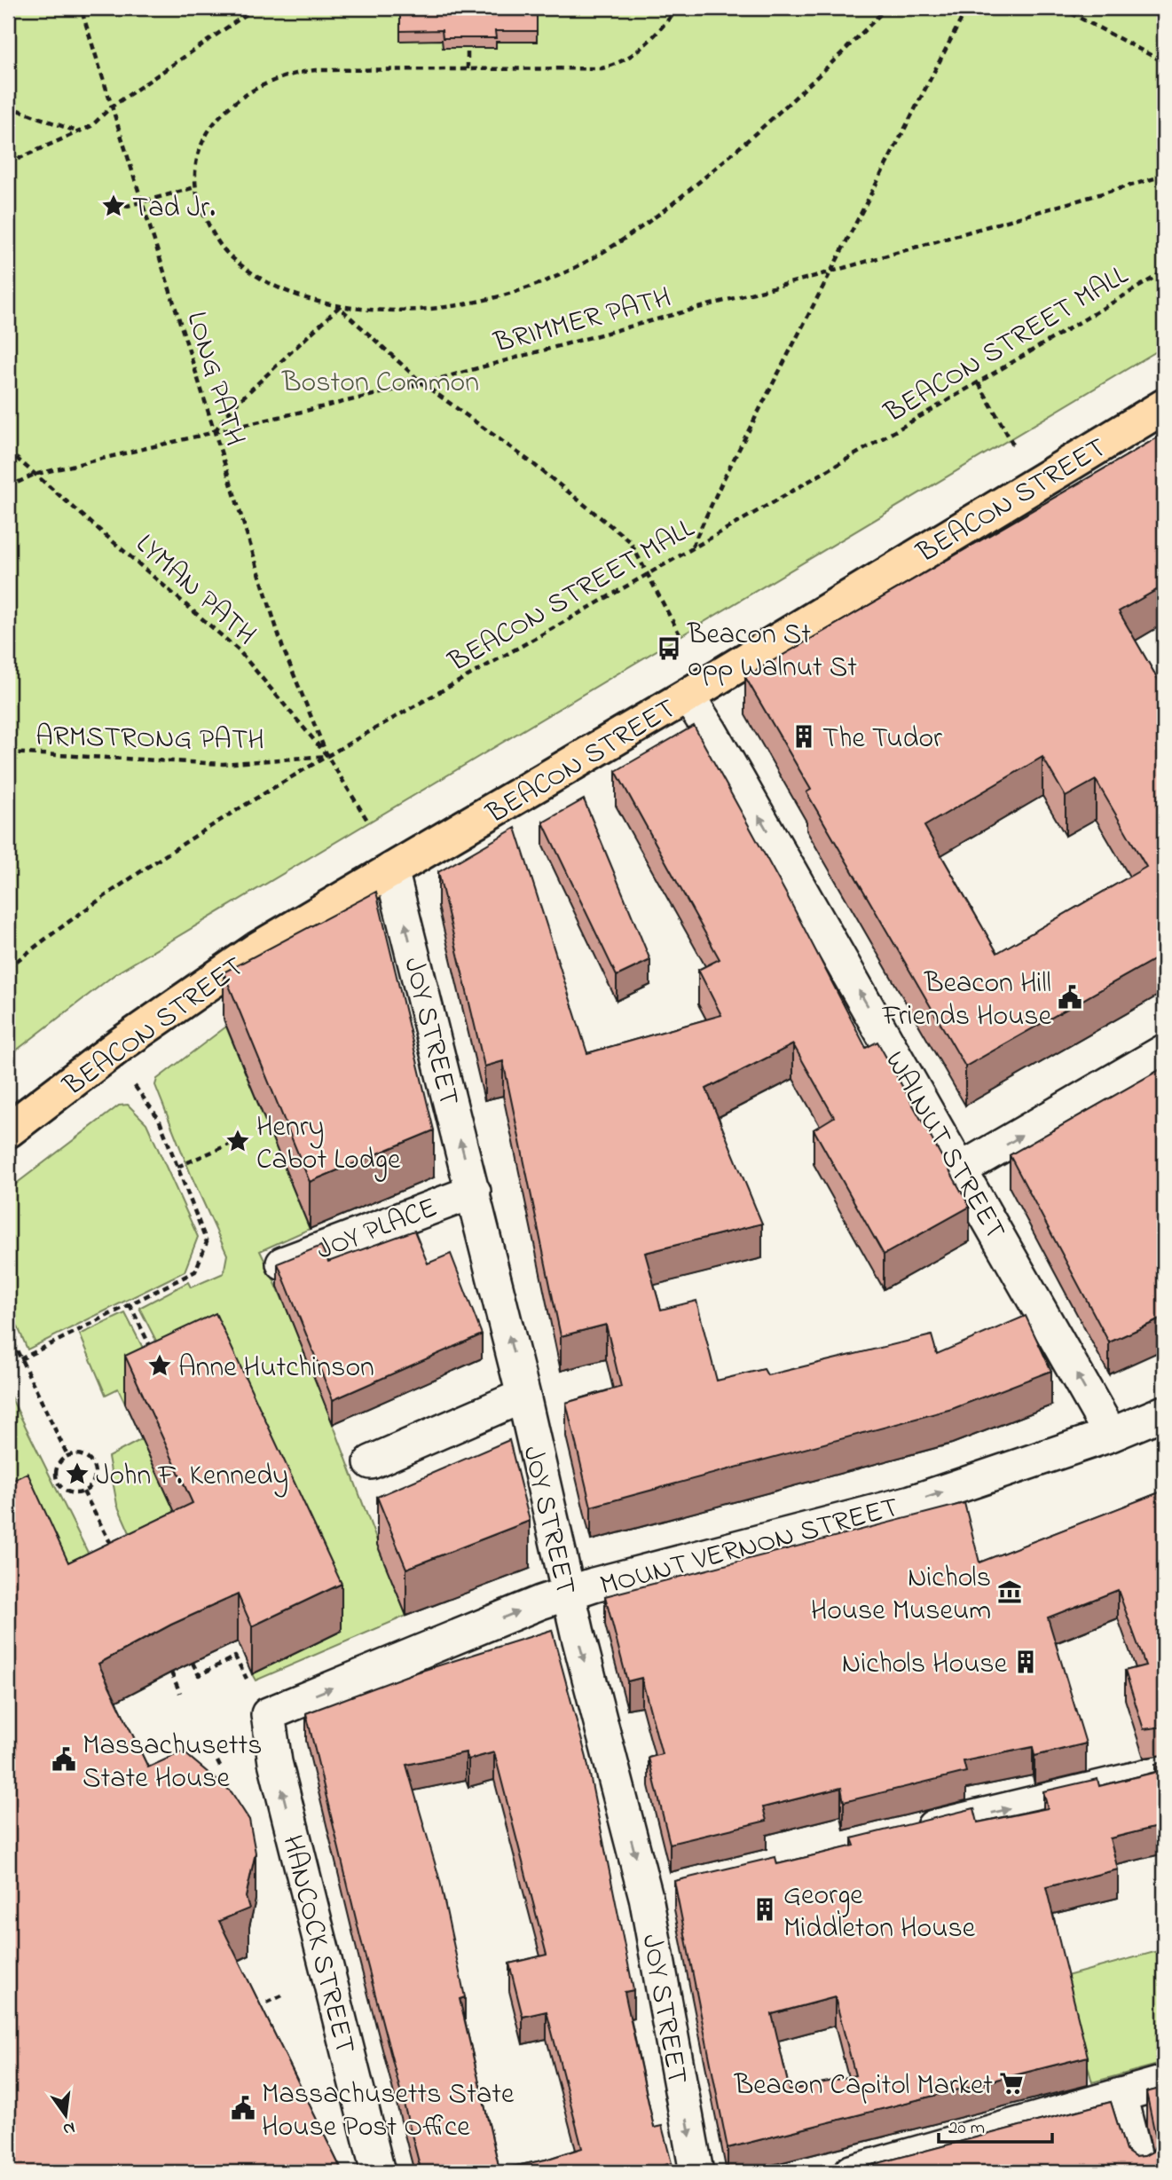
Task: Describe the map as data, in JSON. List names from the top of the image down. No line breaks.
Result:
{"streets":{"main road":["BEACON STREET"],"street":["JOY STREET","WALNUT STREET","JOY PLACE","MOUNT VERNON STREET","HANCOCK STREET"],"path":["BRIMMER PATH","BEACON STREET MALL","LONG PATH","LYMAN PATH","ARMSTRONG PATH"]},"crossings":[["BRIMMER PATH","LONG PATH"],["BRIMMER PATH","LYMAN PATH"],["BEACON STREET MALL","LONG PATH"],["BEACON STREET MALL","LYMAN PATH"],["BEACON STREET MALL","ARMSTRONG PATH"],["LONG PATH","LYMAN PATH"],["LONG PATH","ARMSTRONG PATH"],["BEACON STREET","JOY STREET"],["BEACON STREET","WALNUT STREET"],["LYMAN PATH","ARMSTRONG PATH"],["JOY STREET","JOY PLACE"],["JOY STREET","MOUNT VERNON STREET"],["WALNUT STREET","MOUNT VERNON STREET"],["MOUNT VERNON STREET","HANCOCK STREET"]],"one_way":["WALNUT STREET","MOUNT VERNON STREET","HANCOCK STREET"],"parks":["Boston Common"],"places":{"place":["Tad Jr.","Henry Cabot Lodge","Anne Hutchinson","John F. Kennedy"],"bus stop":["Beacon St opp Walnut St"],"building":["The Tudor","Nichols House","George Middleton House"],"public building":["Beacon Hill Friends House","Massachusetts State House","Massachusetts State House Post Office"],"museum":["Nichols House Museum"],"supermarket":["Beacon Capitol Market"]},"scale_bar":"20 m","north":"bottom"}
